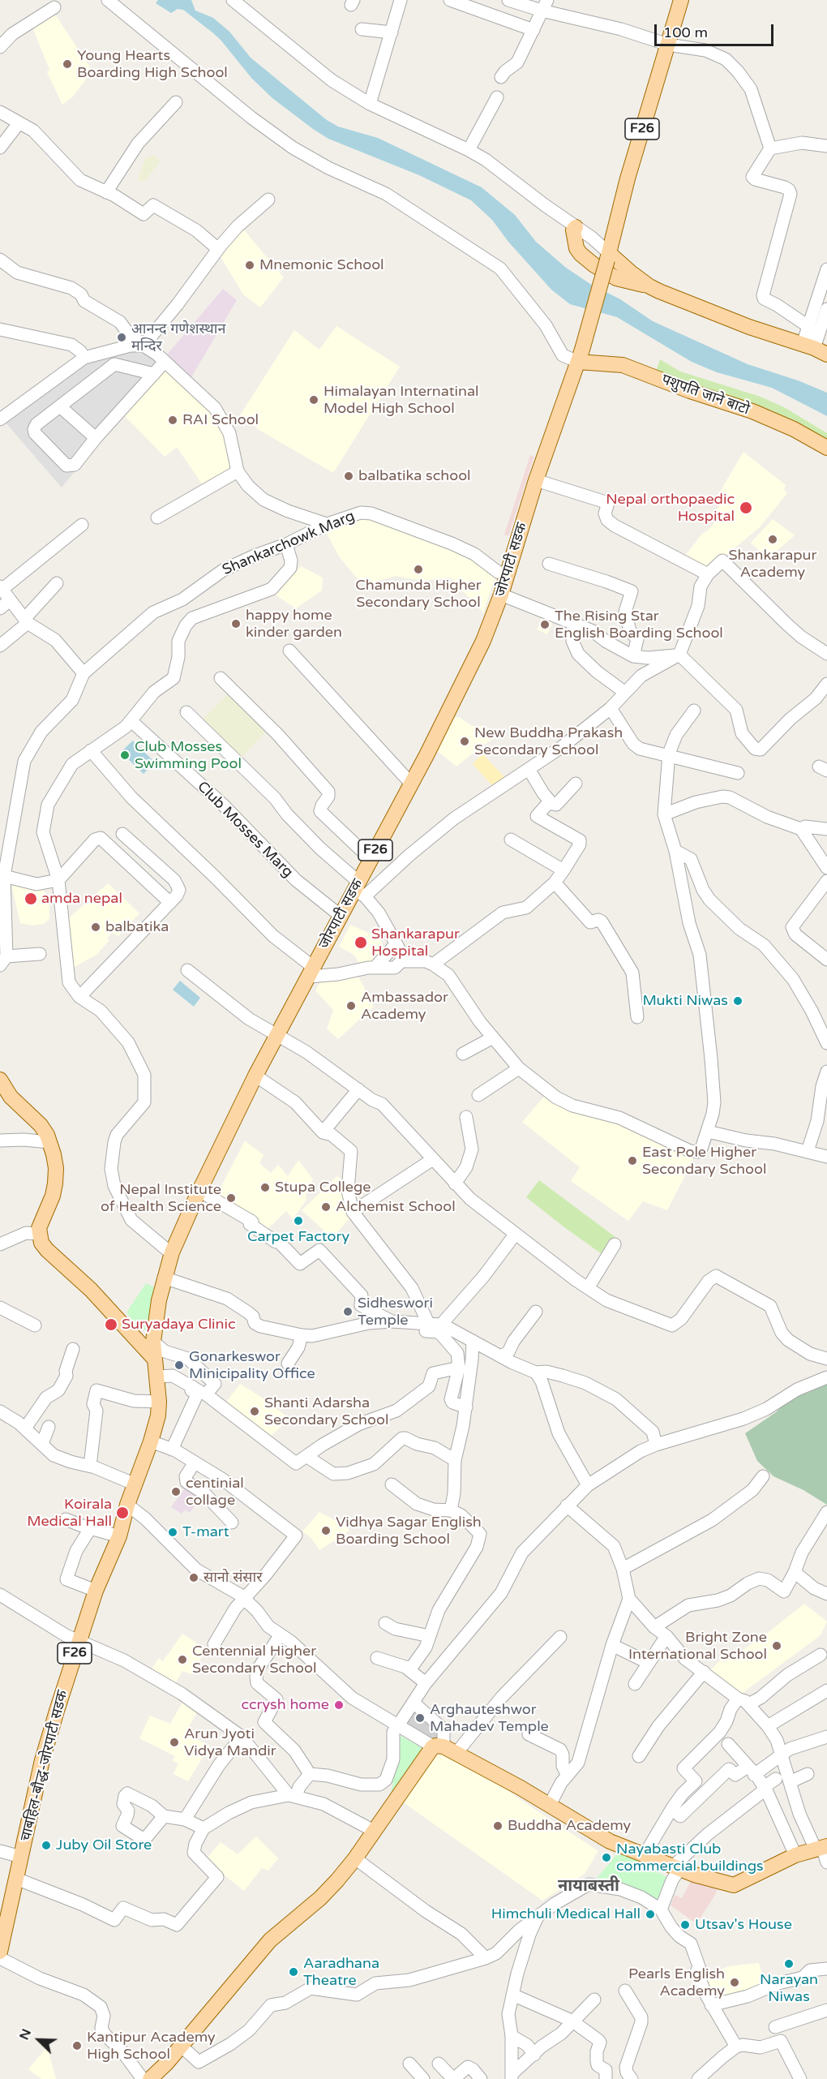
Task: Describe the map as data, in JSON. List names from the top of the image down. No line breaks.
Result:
{"streets":{"main road":["F26","पशुपति जाने बाटो","जोरपाटी सडक","चाबहिल-बौद्ध-जोरपाटी सडक"],"street":["Shankarchowk Marg","Club Mosses Marg"]},"crossings":[["F26","पशुपति जाने बाटो"],["F26","जोरपाटी सडक"],["F26","चाबहिल-बौद्ध-जोरपाटी सडक"],["पशुपति जाने बाटो","जोरपाटी सडक"],["Shankarchowk Marg","जोरपाटी सडक"],["जोरपाटी सडक","Club Mosses Marg"]],"districts":["नायाबस्ती"],"places":["Young Hearts Boarding High School","Mnemonic School","आनन्द गणेशस्थान मन्दिर","Himalayan Internatinal Model High School","RAI School","balbatika school","Nepal orthopaedic Hospital","Shankarapur Academy","Chamunda Higher Secondary School","happy home kinder garden","The Rising Star English Boarding School","New Buddha Prakash Secondary School","Club Mosses Swimming Pool","amda nepal","balbatika","Shankarapur Hospital","Mukti Niwas","Ambassador Academy","East Pole Higher Secondary School","Stupa College","Nepal Institute of Health Science","Alchemist School","Carpet Factory","Sidheswori Temple","Suryadaya Clinic","Gonarkeswor Minicipality Office","Shanti Adarsha Secondary School","centinial collage","Koirala Medical Hall","Vidhya Sagar English Boarding School","T-mart","सानो संसार","Bright Zone International School","Centennial Higher Secondary School","ccrysh home","Arghauteshwor Mahadev Temple","Arun Jyoti Vidya Mandir","Buddha Academy","Juby Oil Store","Nayabasti Club commercial buildings","Himchuli Medical Hall","Utsav's House","Narayan Niwas","Aaradhana Theatre","Pearls English Academy","Kantipur Academy High School"],"scale_bar":"100 m","north":"top left"}
